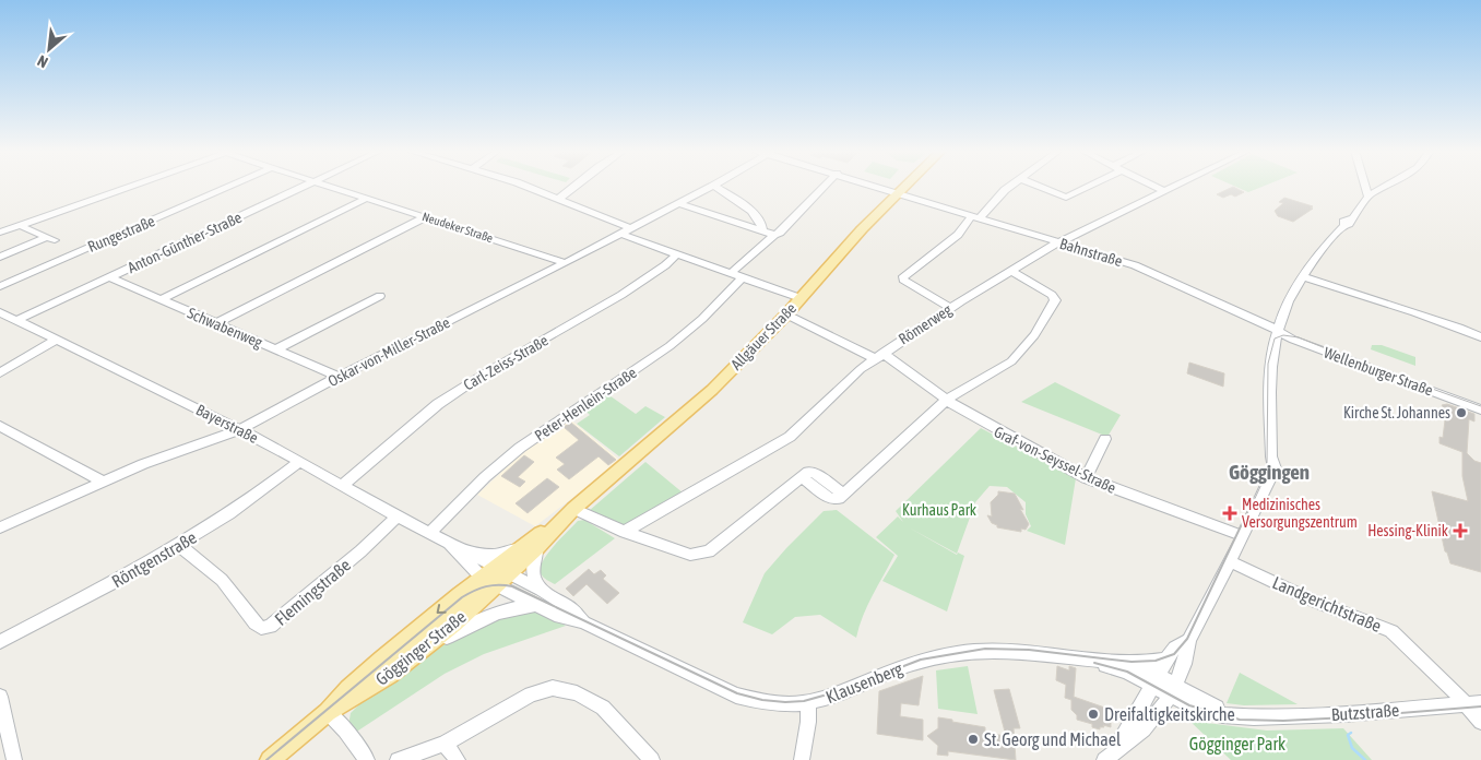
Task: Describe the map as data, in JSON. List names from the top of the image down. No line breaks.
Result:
{"streets":{"main road":["Allgäuer Straße","Gögginger Straße"],"street":["Neudeker Straße","Rungestraße","Anton-Günther-Straße","Bahnstraße","Römerweg","Schwabenweg","Oskar-von-Miller-Straße","Carl-Zeiss-Straße","Wellenburger Straße","Peter-Henlein-Straße","Bayerstraße","Graf-von-Seyssel-Straße","Röntgenstraße","Flemingstraße","Landgerichtstraße","Klausenberg","Butzstraße"]},"crossings":[["Neudeker Straße","Oskar-von-Miller-Straße"],["Anton-Günther-Straße","Schwabenweg"],["Anton-Günther-Straße","Bayerstraße"],["Bahnstraße","Römerweg"],["Bahnstraße","Allgäuer Straße"],["Bahnstraße","Wellenburger Straße"],["Römerweg","Graf-von-Seyssel-Straße"],["Schwabenweg","Oskar-von-Miller-Straße"],["Allgäuer Straße","Bayerstraße"],["Allgäuer Straße","Graf-von-Seyssel-Straße"],["Allgäuer Straße","Gögginger Straße"],["Allgäuer Straße","Klausenberg"],["Oskar-von-Miller-Straße","Bayerstraße"],["Carl-Zeiss-Straße","Bayerstraße"],["Peter-Henlein-Straße","Bayerstraße"],["Bayerstraße","Röntgenstraße"],["Bayerstraße","Flemingstraße"],["Bayerstraße","Gögginger Straße"],["Bayerstraße","Klausenberg"],["Röntgenstraße","Flemingstraße"],["Landgerichtstraße","Butzstraße"],["Gögginger Straße","Klausenberg"],["Klausenberg","Butzstraße"]],"districts":["Göggingen"],"parks":["Kurhaus Park","Gögginger Park"],"places":{"other":["Kirche St. Johannes","Dreifaltigkeitskirche","St. Georg und Michael"],"health":["Medizinisches Versorgungszentrum","Hessing-Klinik"]},"north":"bottom left"}
